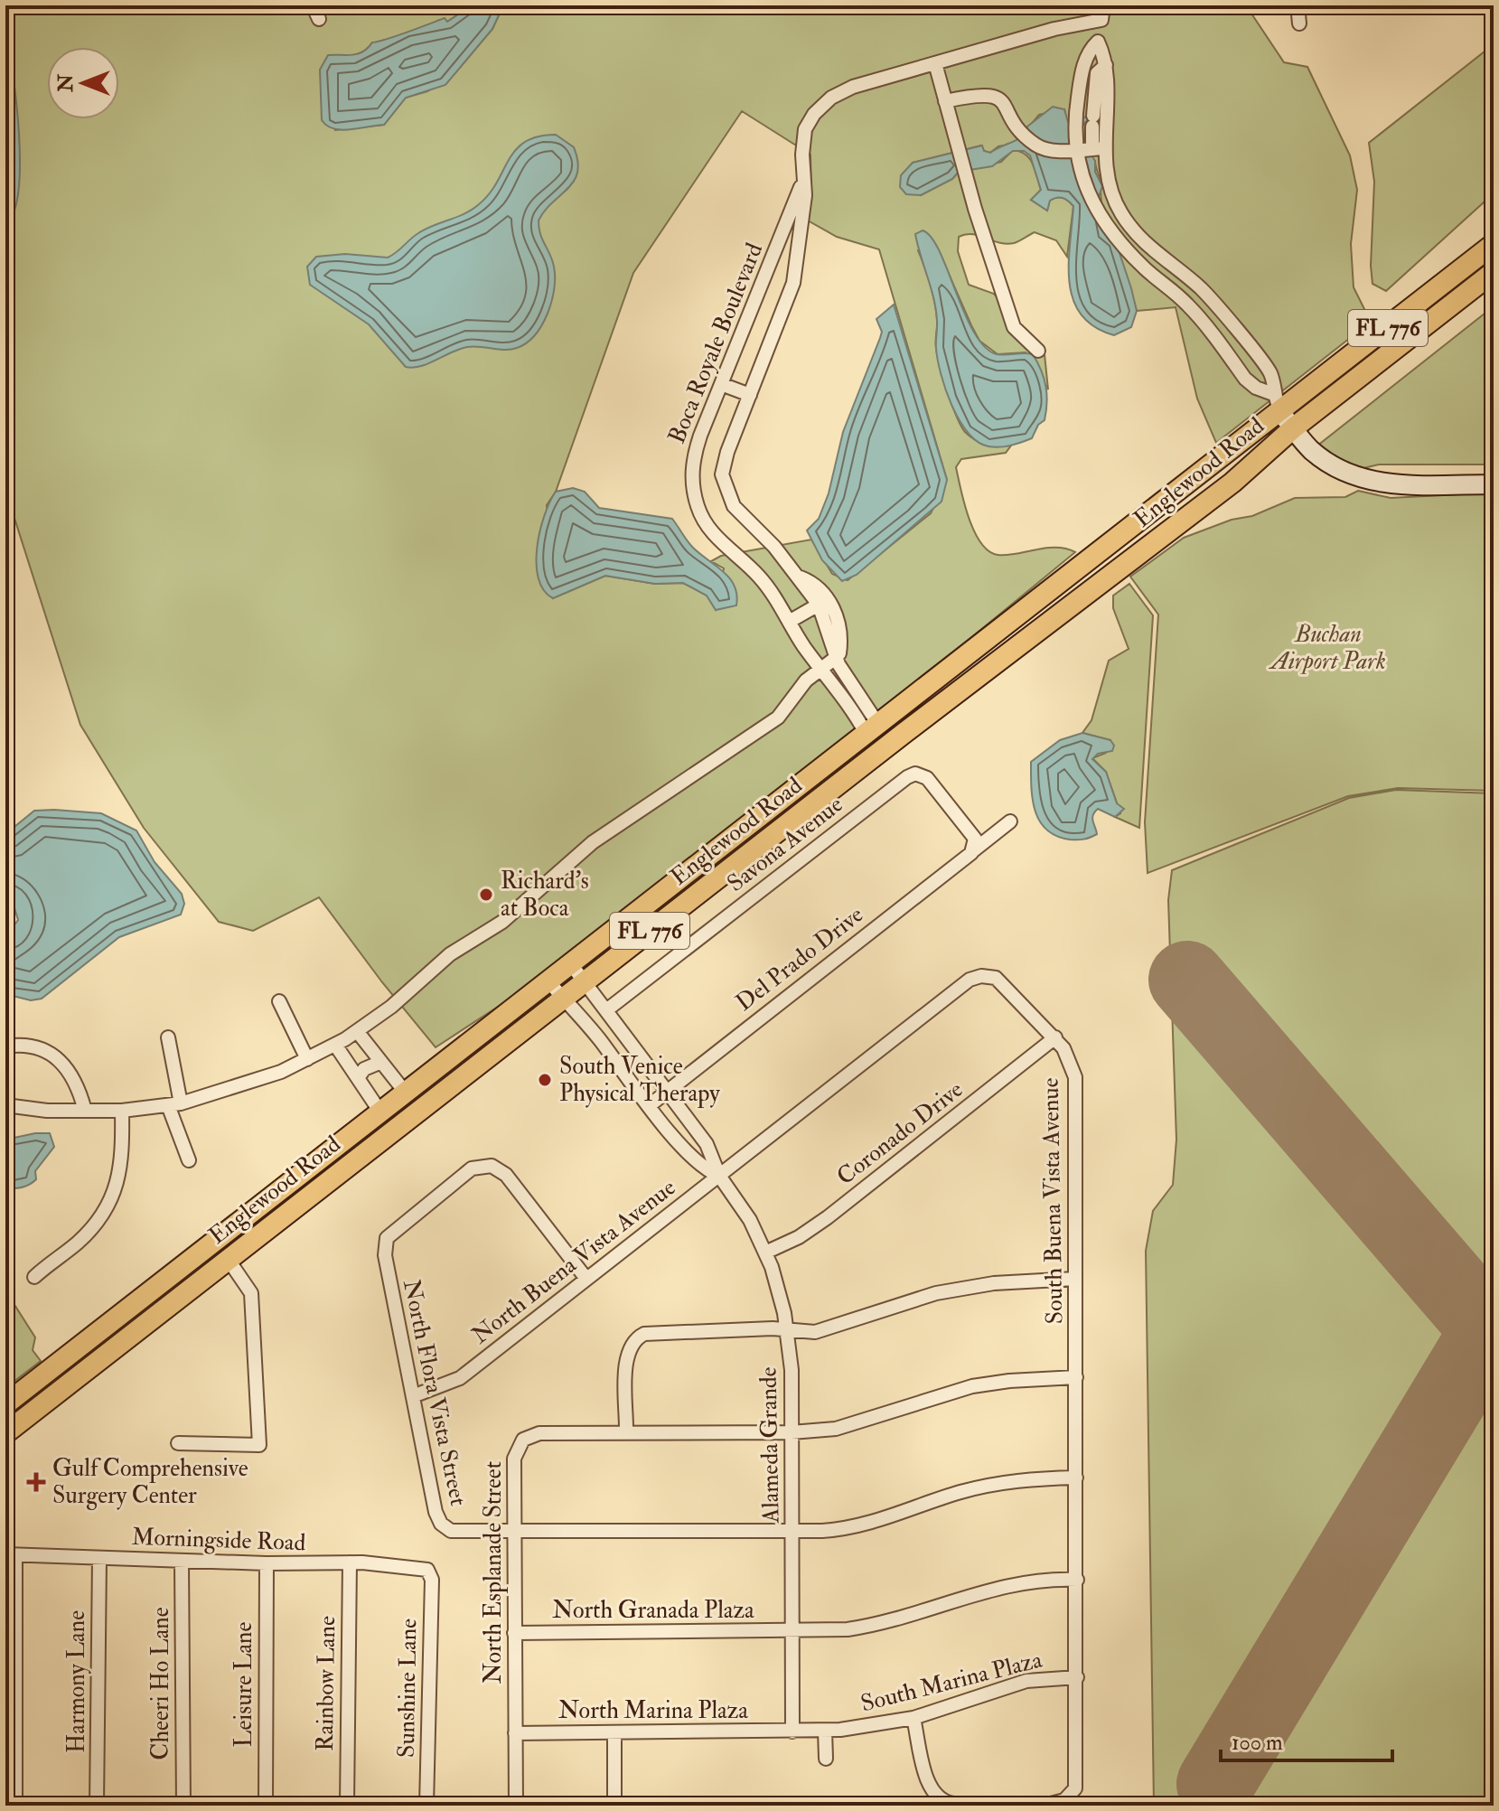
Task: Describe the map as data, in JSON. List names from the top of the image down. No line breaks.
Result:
{"streets":{"main road":["FL 776","Englewood Road"],"street":["Boca Royale Boulevard","Savona Avenue","Del Prado Drive","Coronado Drive","South Buena Vista Avenue","North Buena Vista Avenue","North Flora Vista Street","Alameda Grande","Morningside Road","North Esplanade Street","North Granada Plaza","Harmony Lane","South Marina Plaza","Cheeri Ho Lane","Rainbow Lane","Leisure Lane","Sunshine Lane","North Marina Plaza"]},"crossings":[["FL 776","Englewood Road"],["Boca Royale Boulevard","Englewood Road"],["Savona Avenue","Del Prado Drive"],["Coronado Drive","South Buena Vista Avenue"],["Coronado Drive","Alameda Grande"],["South Buena Vista Avenue","North Buena Vista Avenue"],["South Buena Vista Avenue","North Flora Vista Street"],["South Buena Vista Avenue","Alameda Grande"],["South Buena Vista Avenue","North Esplanade Street"],["South Buena Vista Avenue","North Granada Plaza"],["South Buena Vista Avenue","South Marina Plaza"],["North Buena Vista Avenue","North Flora Vista Street"],["North Buena Vista Avenue","Alameda Grande"],["North Flora Vista Street","Alameda Grande"],["North Flora Vista Street","North Esplanade Street"],["Alameda Grande","North Esplanade Street"],["Alameda Grande","North Granada Plaza"],["Alameda Grande","South Marina Plaza"],["Alameda Grande","North Marina Plaza"],["Morningside Road","Harmony Lane"],["Morningside Road","Cheeri Ho Lane"],["Morningside Road","Rainbow Lane"],["Morningside Road","Leisure Lane"],["Morningside Road","Sunshine Lane"],["North Esplanade Street","North Granada Plaza"],["North Esplanade Street","North Marina Plaza"],["South Marina Plaza","North Marina Plaza"]],"parks":["Buchan Airport Park"],"places":{"other":["Richard's at Boca","South Venice Physical Therapy"],"health":["Gulf Comprehensive Surgery Center"]},"scale_bar":"100 m","north":"left"}
